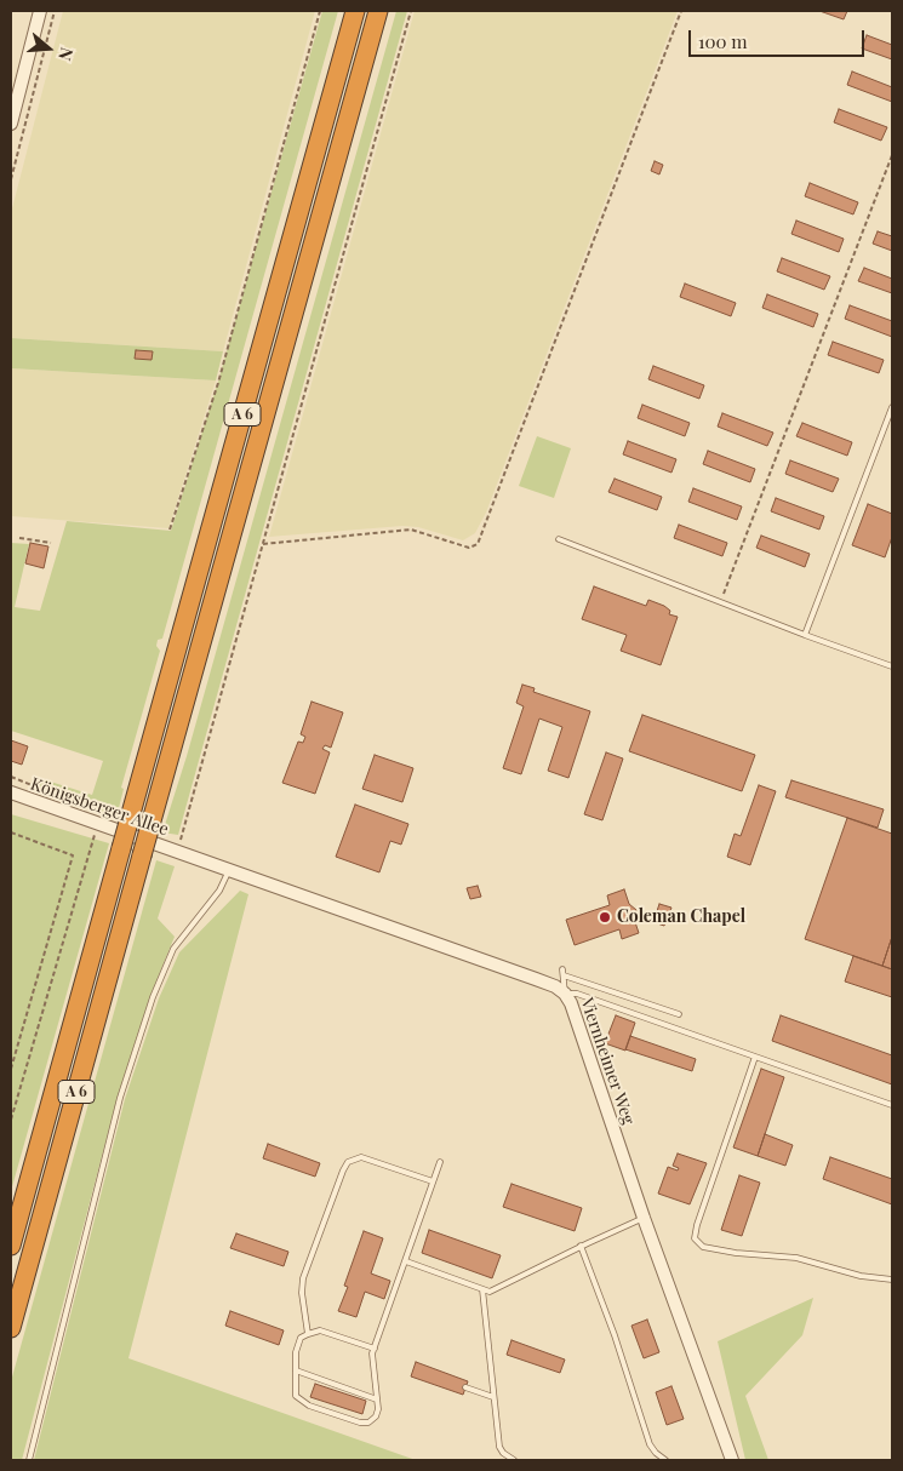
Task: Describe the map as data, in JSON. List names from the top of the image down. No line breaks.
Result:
{"streets":{"highway":["A 6"],"street":["Königsberger Allee","Viernheimer Weg"]},"crossings":[["Königsberger Allee","Viernheimer Weg"]],"places":["Coleman Chapel"],"scale_bar":"100 m","north":"right"}
